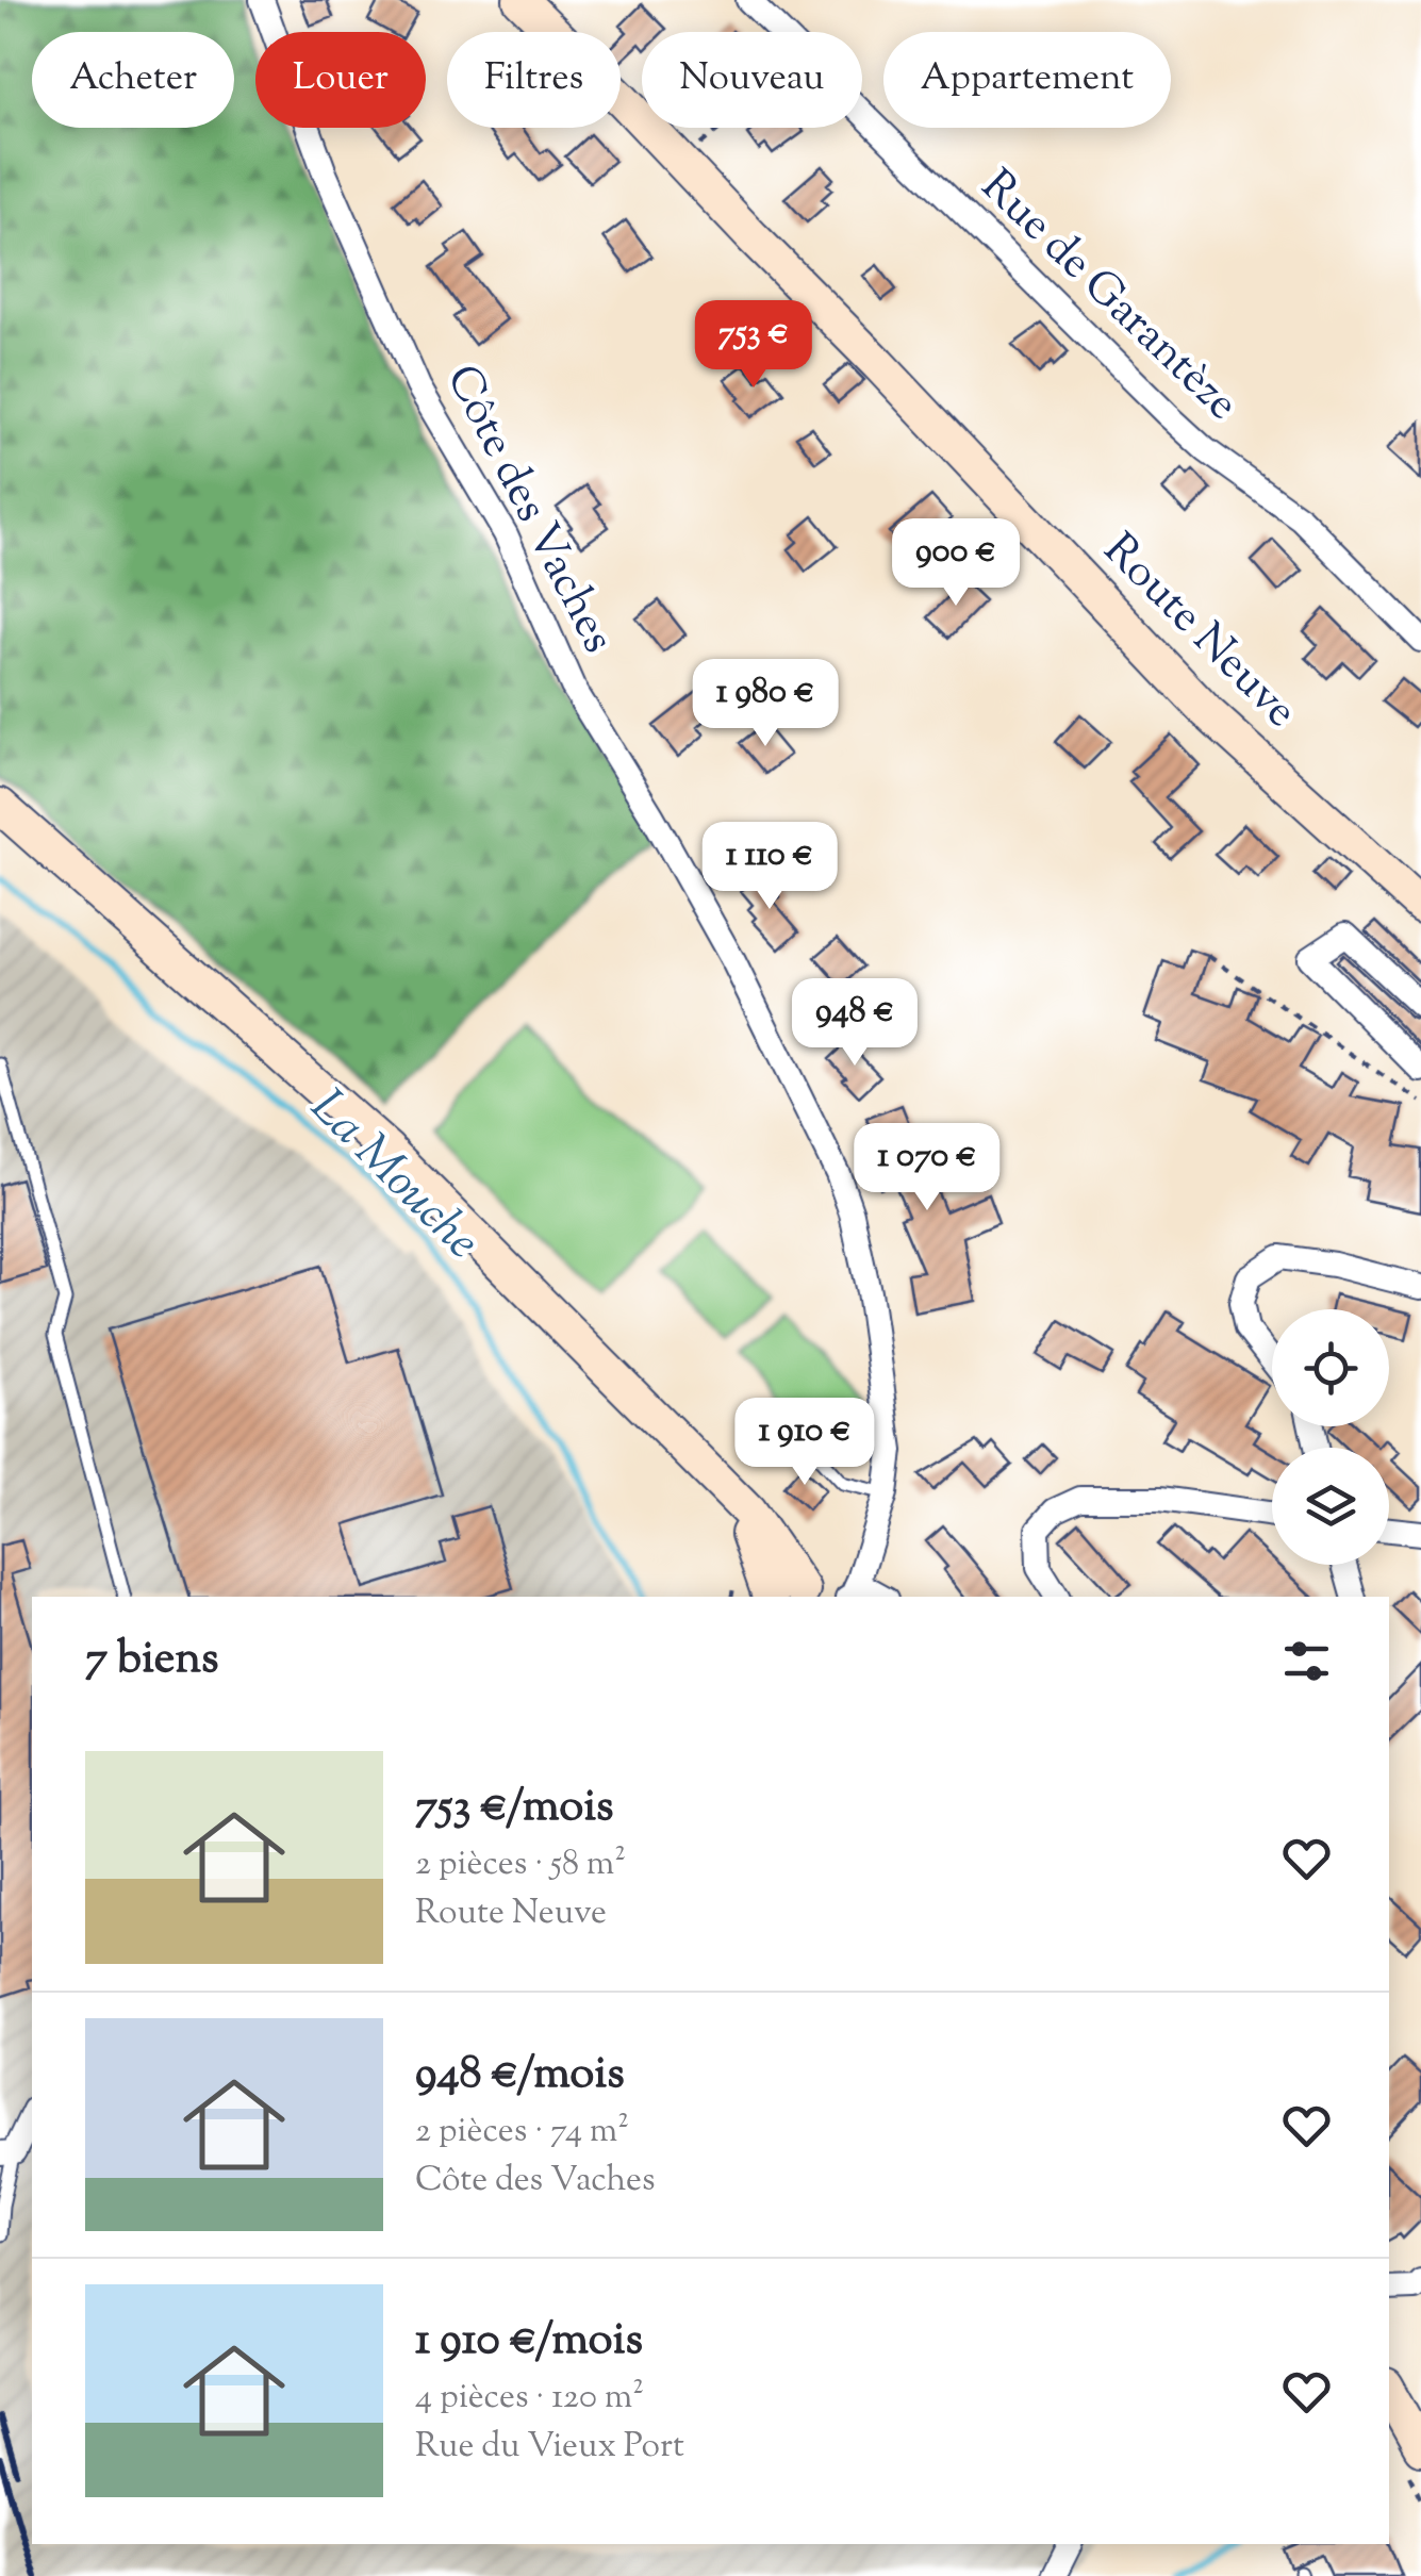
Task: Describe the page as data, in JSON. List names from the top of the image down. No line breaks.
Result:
{"streets":{"street":["Rue de Garantèze","Côte des Vaches","Route Neuve"]},"water":["La Mouche"],"page":{"chip":["Acheter","Louer","Filtres","Nouveau","Appartement"],"price":["753 €","900 €","1 980 €","1 110 €","948 €","1 070 €","1 910 €"],"heading":"7 biens","list":[{"name":"753 €/mois","note":"2 pièces · 58 m² · Route Neuve"},{"name":"948 €/mois","note":"2 pièces · 74 m² · Côte des Vaches"},{"name":"1 910 €/mois","note":"4 pièces · 120 m² · Rue du Vieux Port"}]}}
